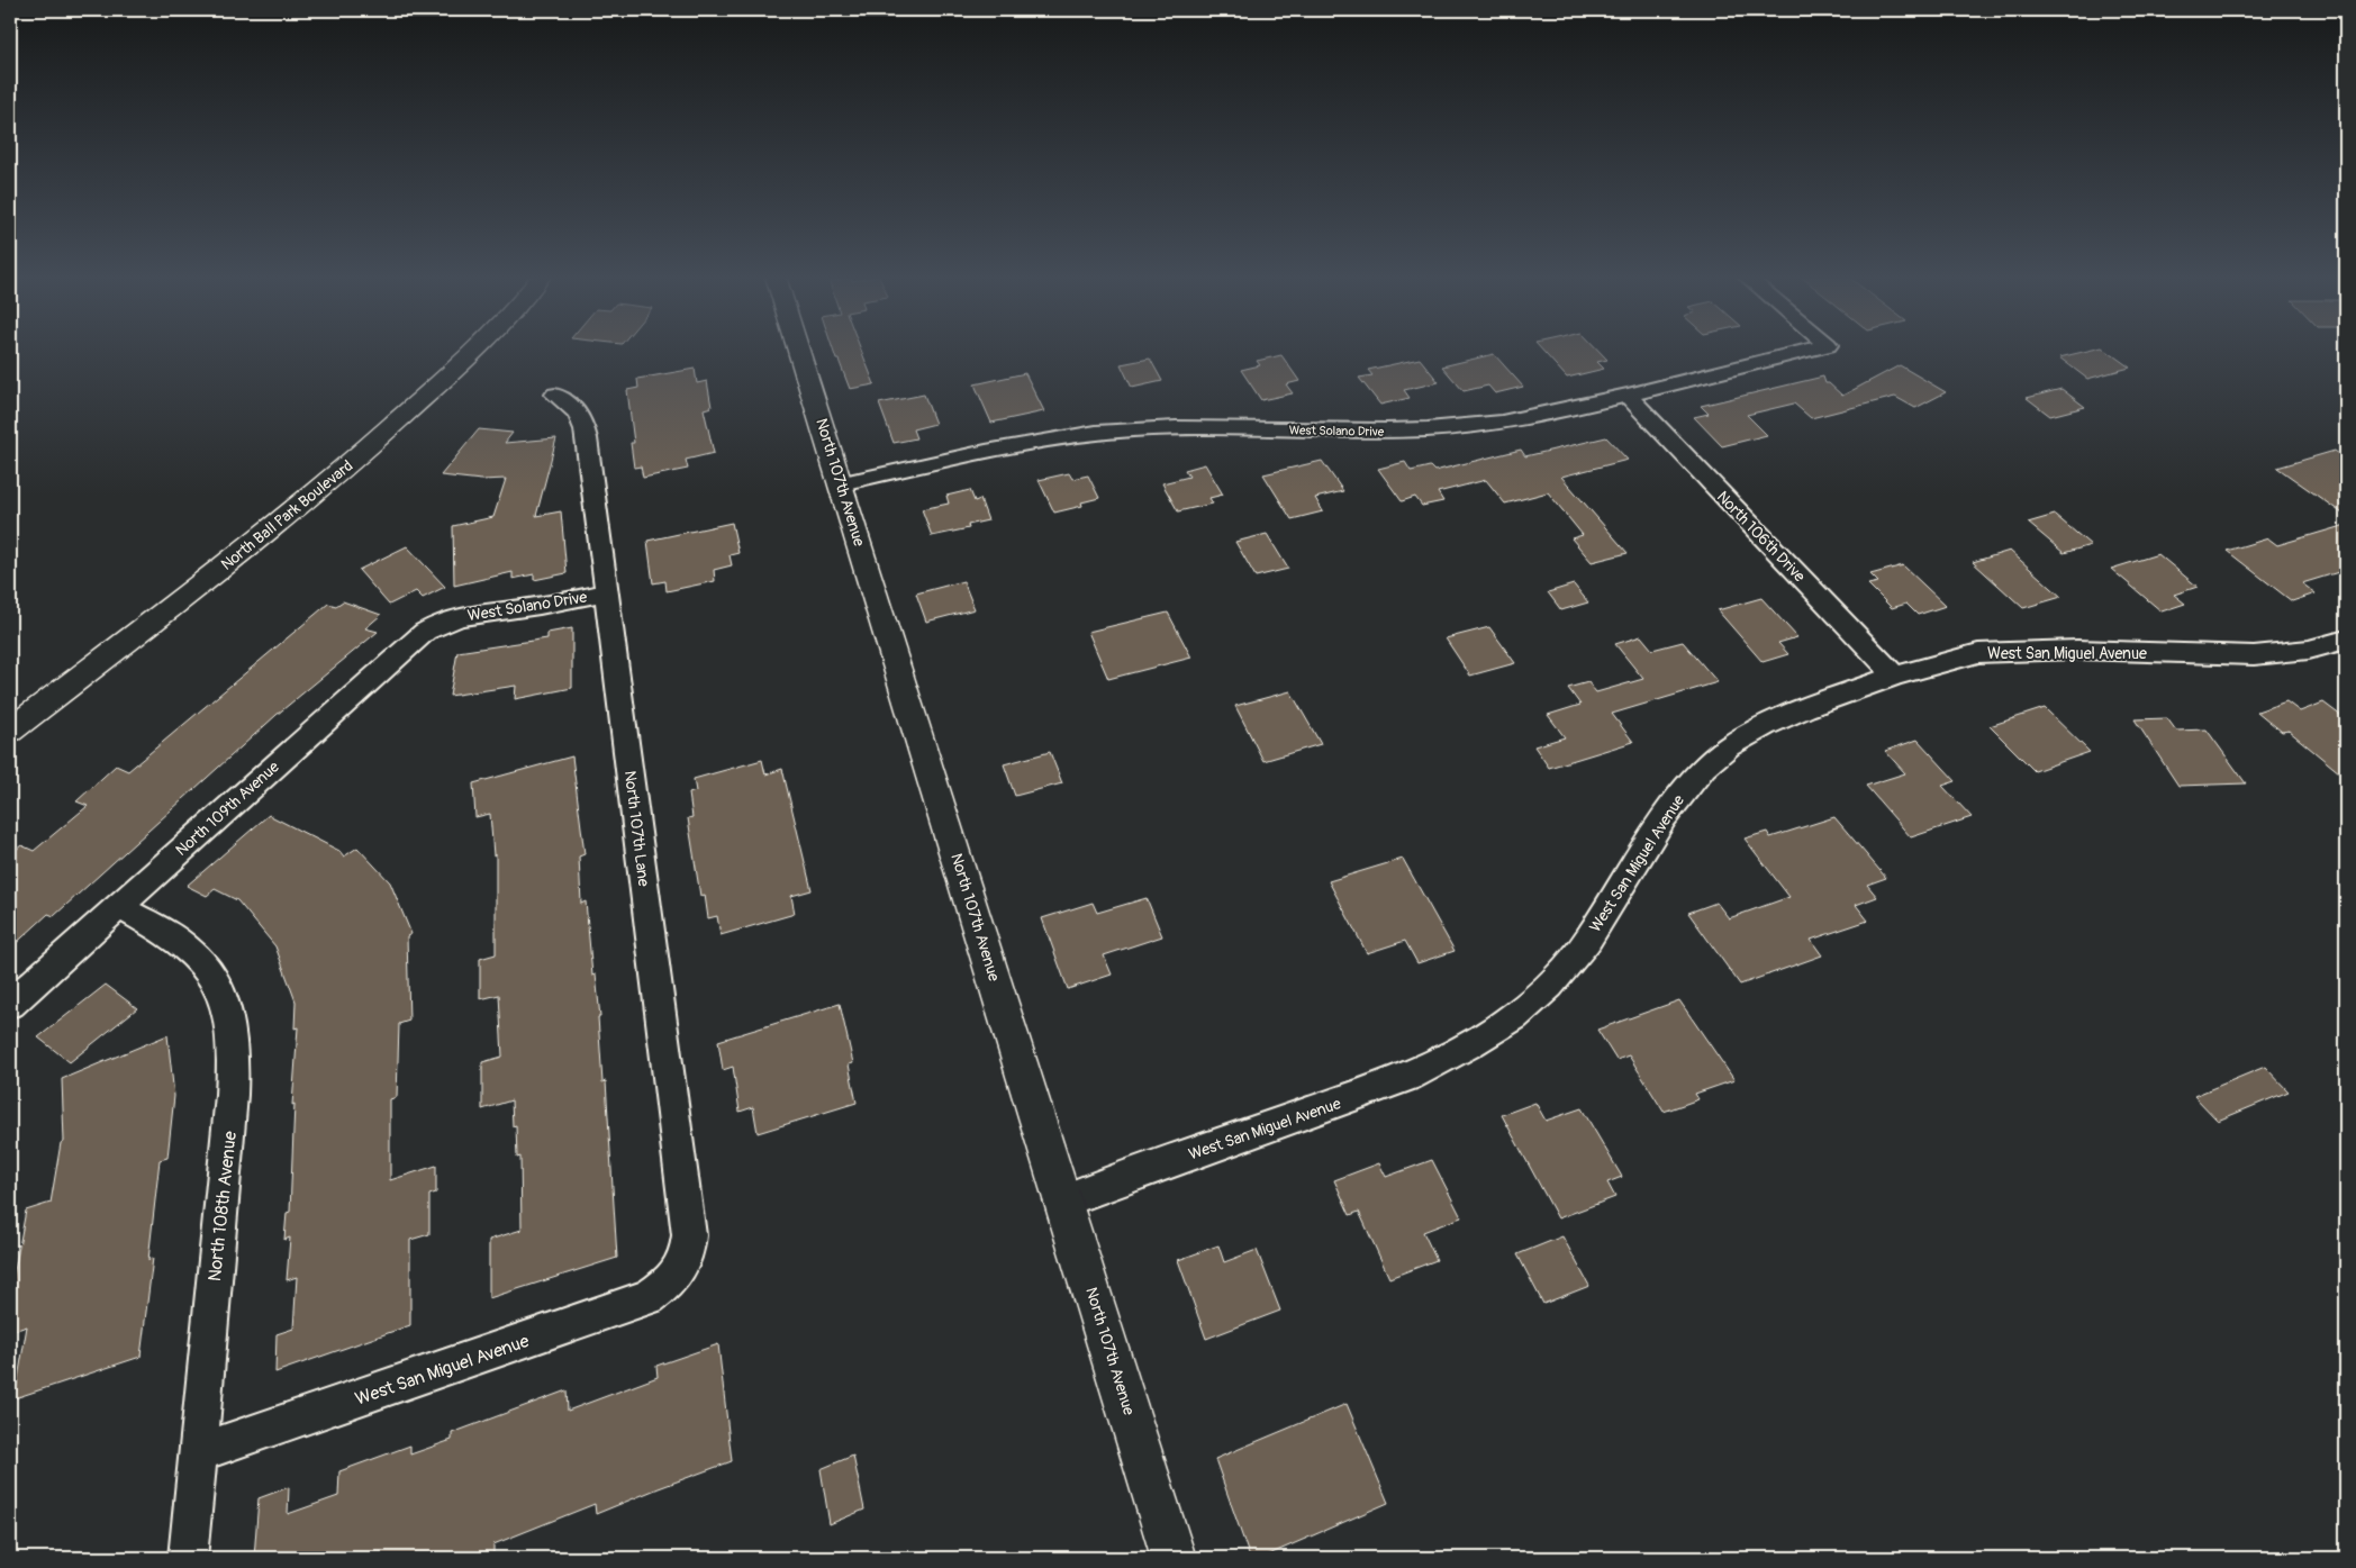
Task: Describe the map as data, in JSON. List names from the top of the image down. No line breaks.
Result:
{"streets":{"street":["West Solano Drive","North 107th Avenue","North Ball Park Boulevard","North 106th Drive","West San Miguel Avenue","North 109th Avenue","North 107th Lane","North 108th Avenue"]},"crossings":[["West Solano Drive","North 107th Avenue"],["West Solano Drive","North 106th Drive"],["West Solano Drive","North 109th Avenue"],["West Solano Drive","North 107th Lane"],["North 107th Avenue","West San Miguel Avenue"],["North 106th Drive","West San Miguel Avenue"],["West San Miguel Avenue","North 107th Lane"],["West San Miguel Avenue","North 108th Avenue"],["North 109th Avenue","North 108th Avenue"]]}
